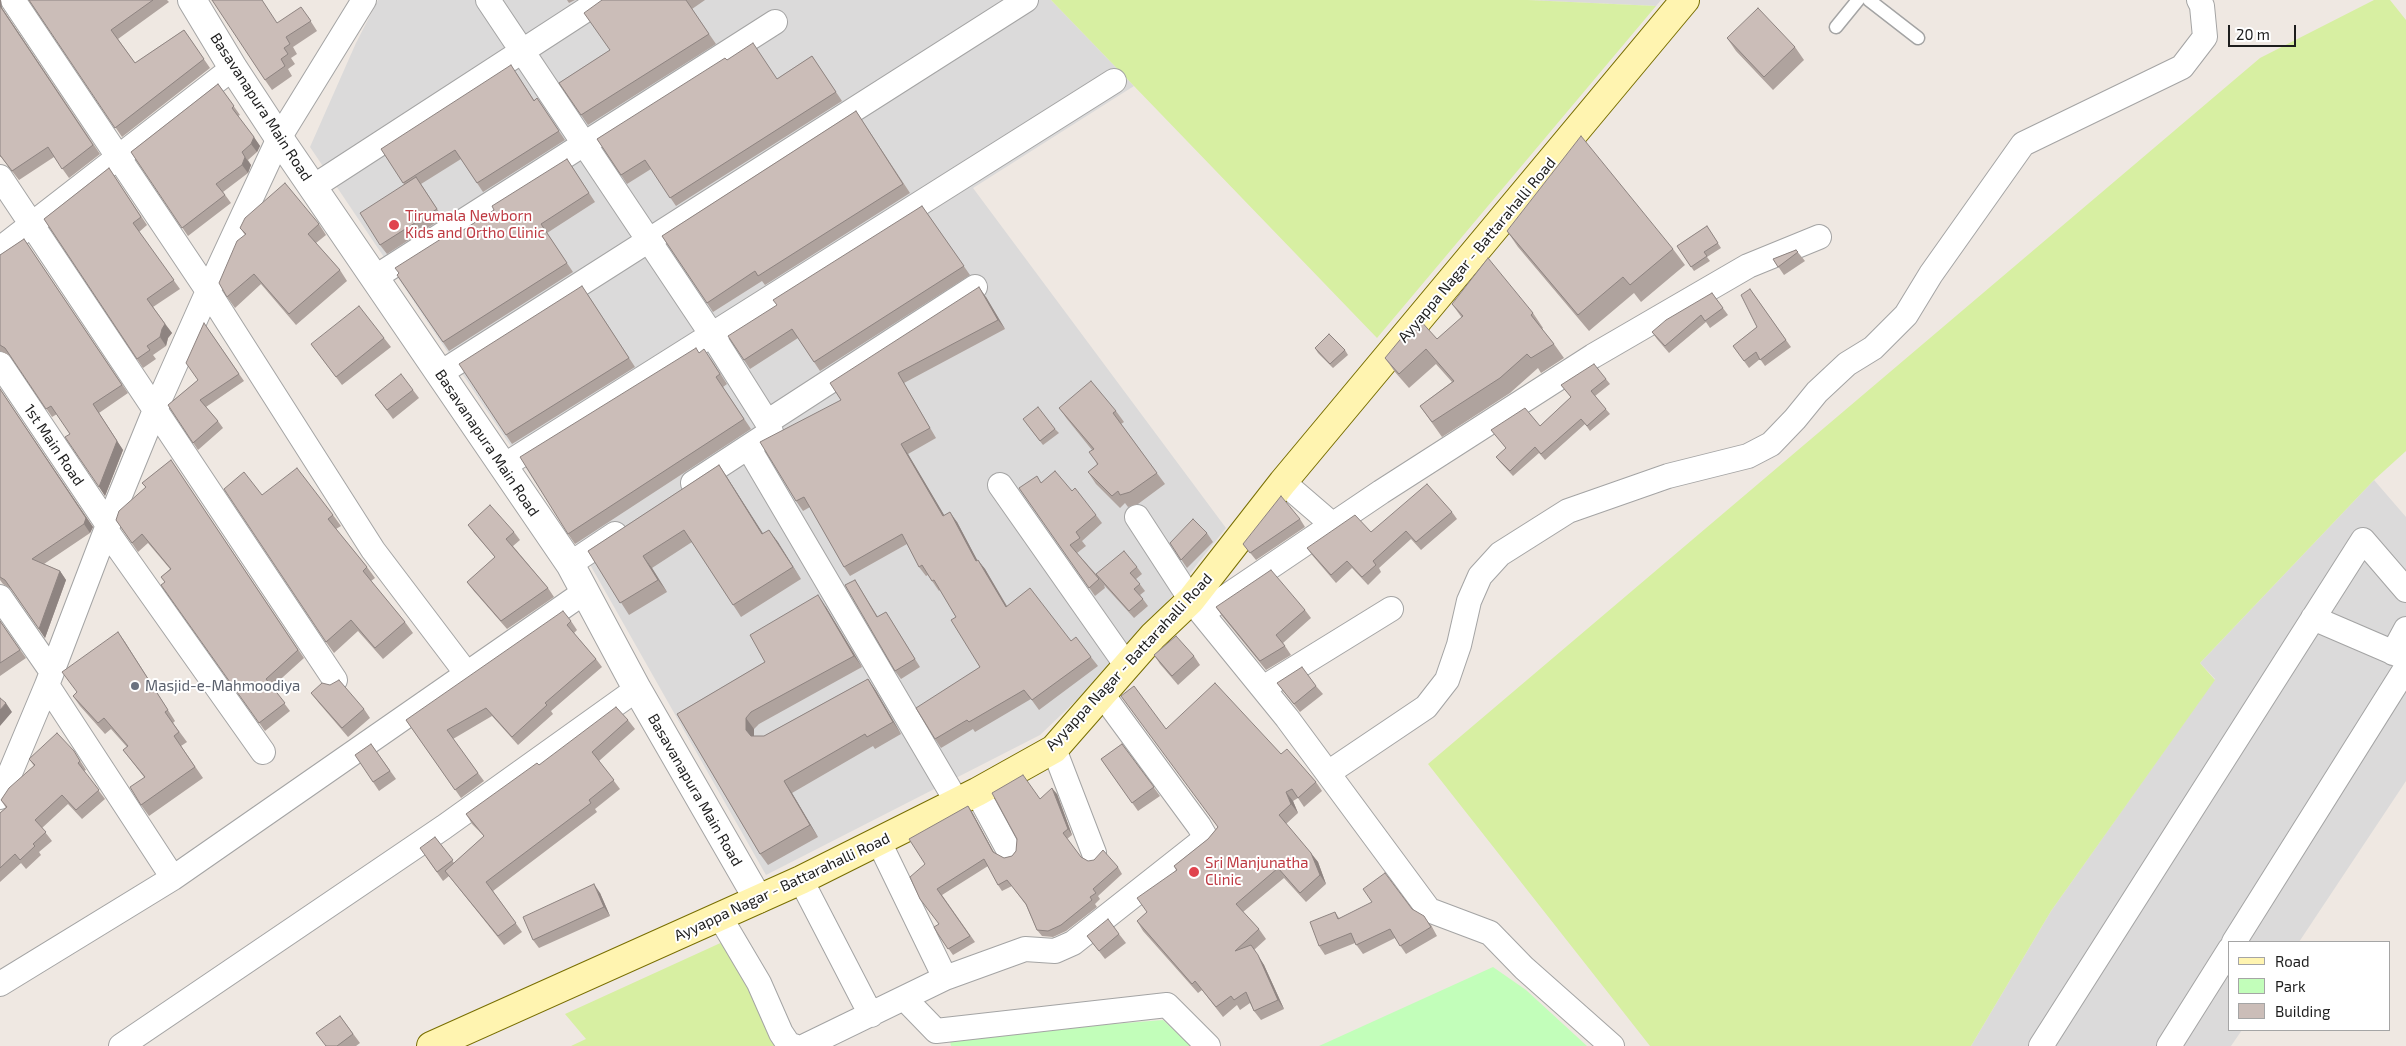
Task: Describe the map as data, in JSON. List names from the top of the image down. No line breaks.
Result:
{"streets":{"main road":["Ayyappa Nagar - Battarahalli Road"],"street":["Basavanapura Main Road","1st Main Road"]},"crossings":[["Basavanapura Main Road","Ayyappa Nagar - Battarahalli Road"]],"places":["Tirumala Newborn Kids and Ortho Clinic","Masjid-e-Mahmoodiya","Sri Manjunatha Clinic"],"legend":["Road","Park","Building"],"scale_bar":"20 m"}
